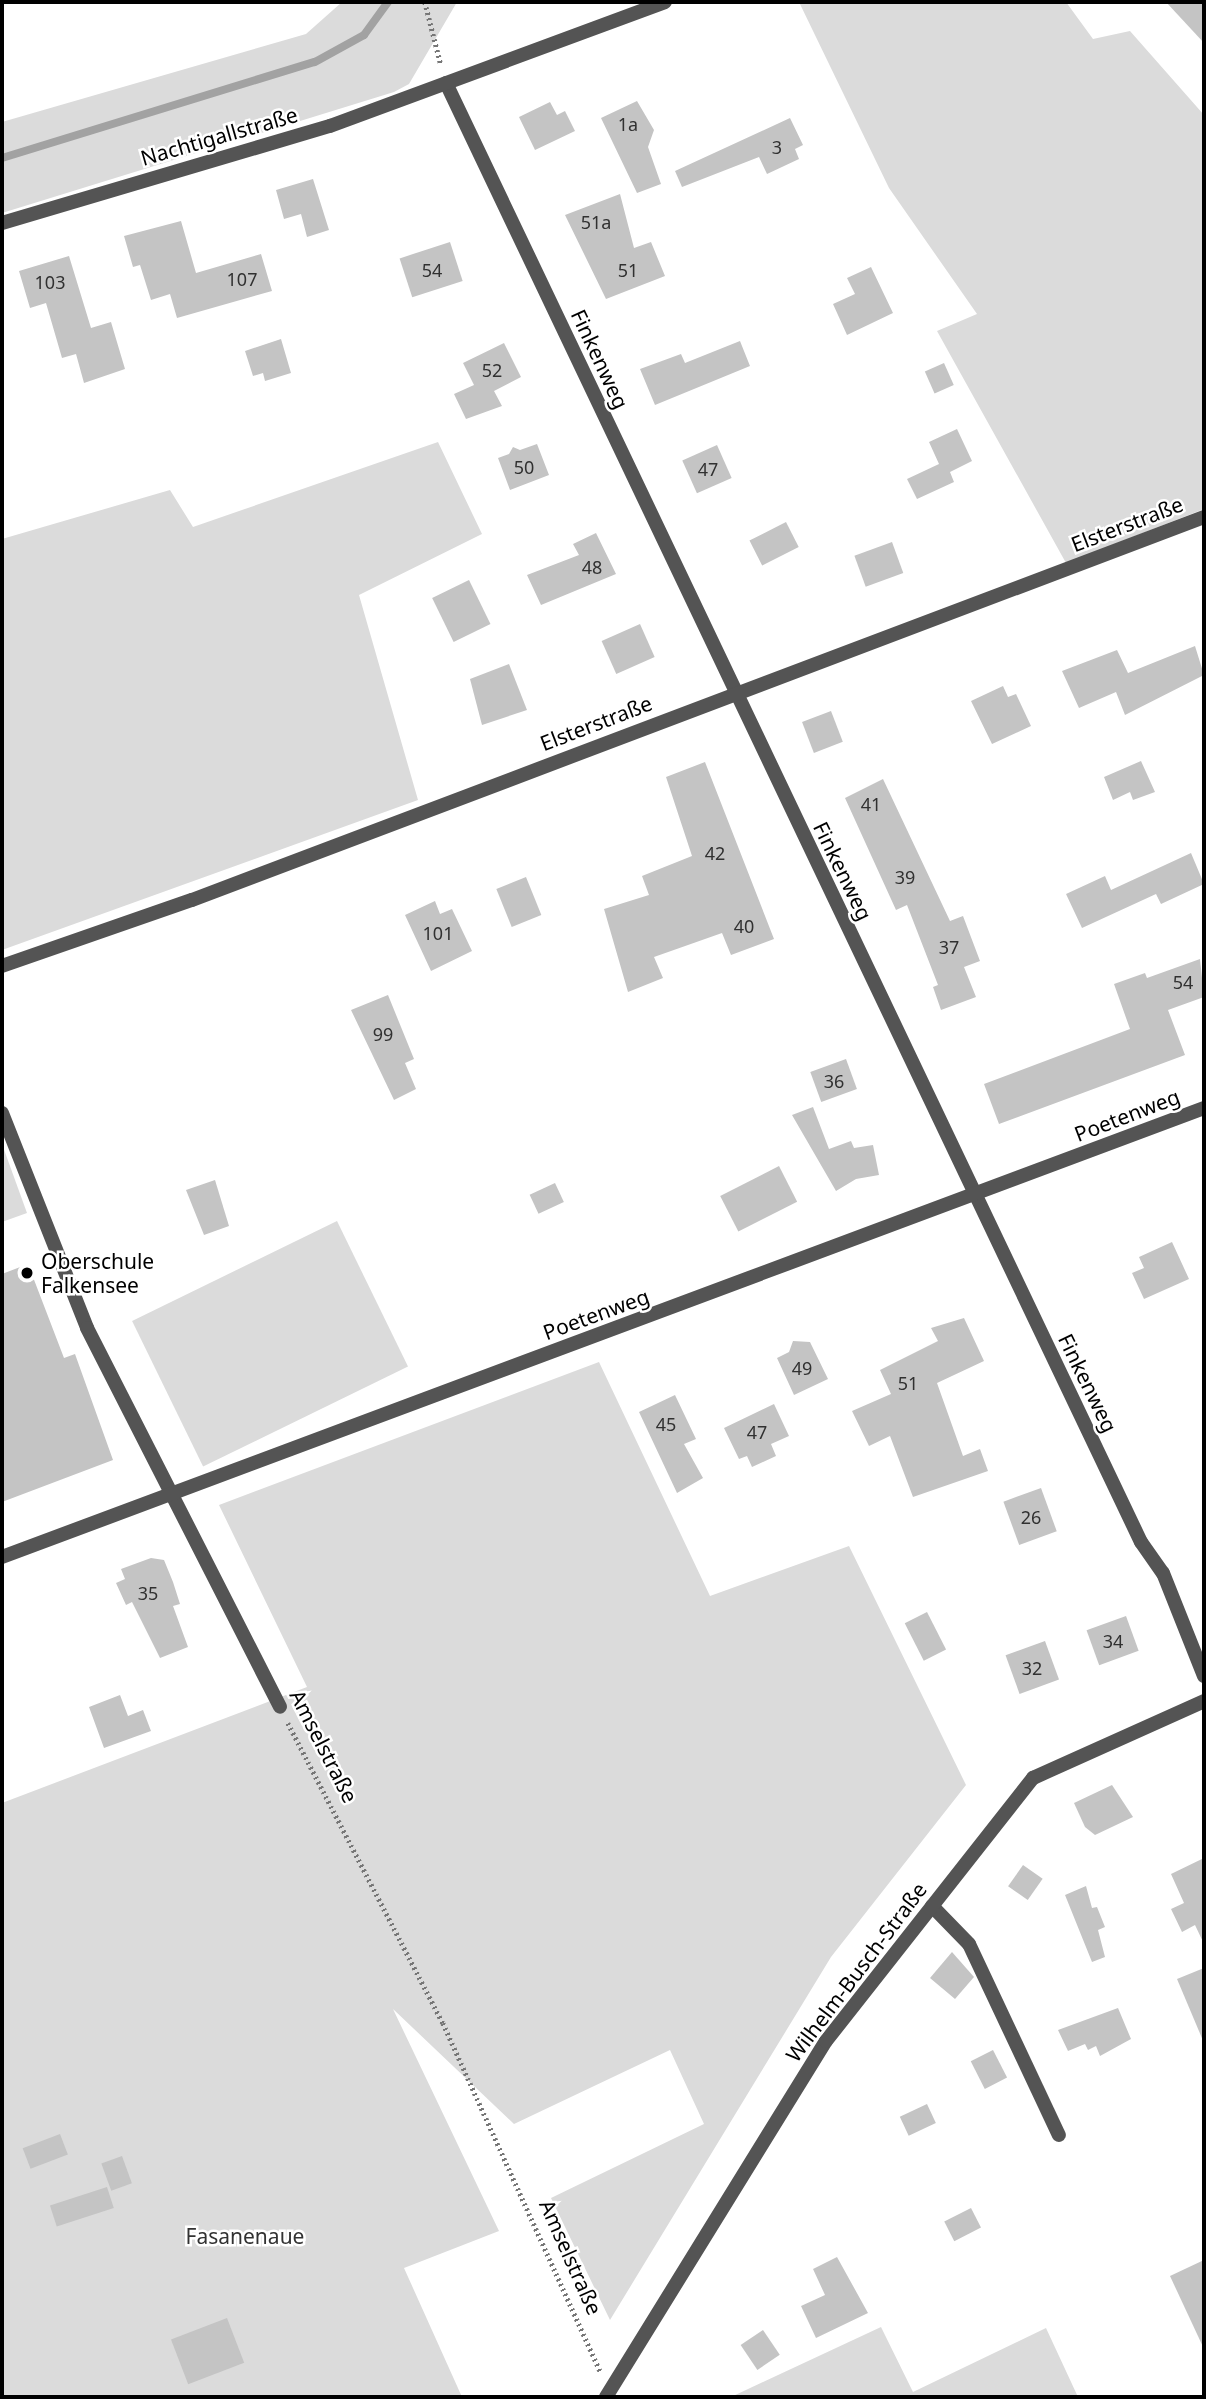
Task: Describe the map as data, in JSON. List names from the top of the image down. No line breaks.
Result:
{"streets":{"street":["Nachtigallstraße","Finkenweg","Elsterstraße","Poetenweg","Amselstraße","Wilhelm-Busch-Straße"]},"crossings":[["Nachtigallstraße","Finkenweg"],["Finkenweg","Elsterstraße"],["Finkenweg","Poetenweg"],["Poetenweg","Amselstraße"],["Amselstraße","Wilhelm-Busch-Straße"]],"parks":["Fasanenaue"],"places":["Oberschule Falkensee"],"house_numbers":["1a","3","51a","54","51","107","103","52","50","47","48","41","42","39","40","101","37","54","99","36","49","51","45","47","26","35","34","32"]}
